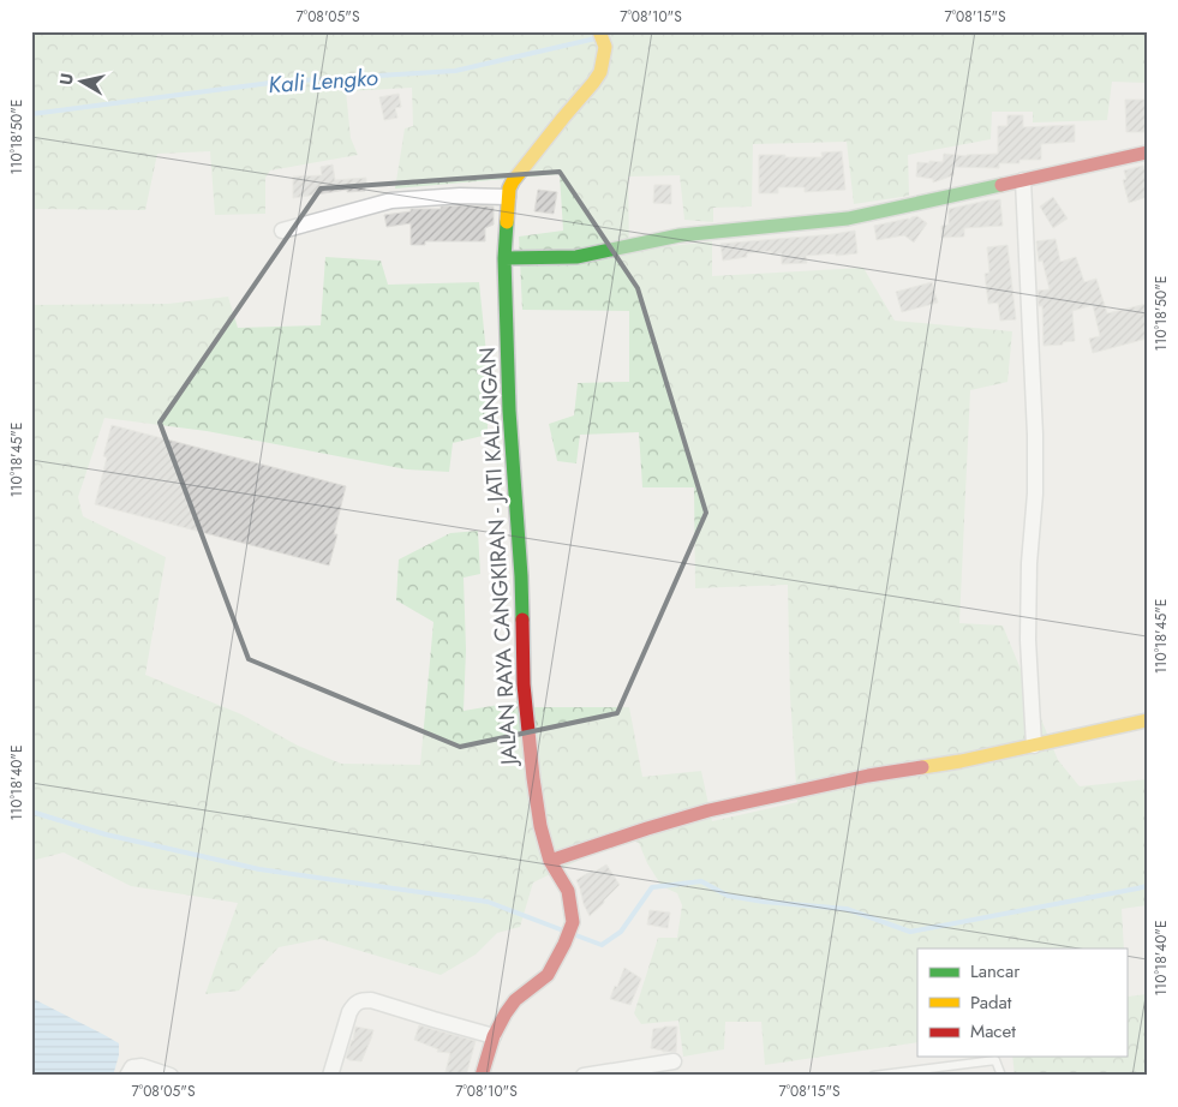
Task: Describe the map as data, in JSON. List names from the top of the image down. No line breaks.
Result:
{"streets":{"street":["JALAN RAYA CANGKIRAN - JATI KALANGAN"]},"water":["Kali Lengko"],"legend":["Lancar","Padat","Macet"],"north":"left","coordinates":["7°08'05\"S","7°08'10\"S","7°08'15\"S","110°18'50\"E","110°18'45\"E","110°18'40\"E"]}
